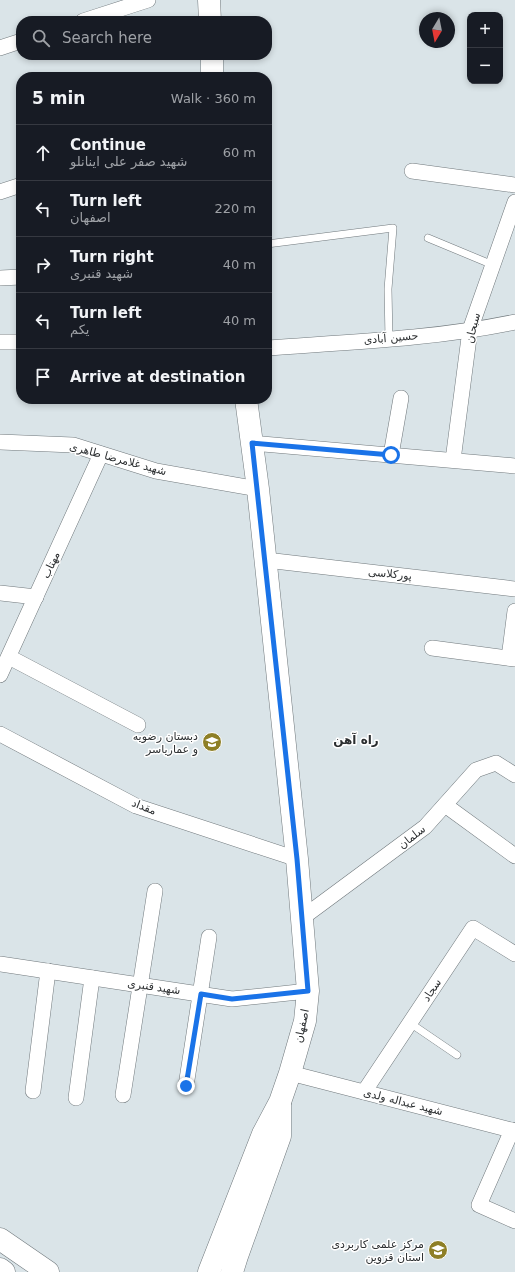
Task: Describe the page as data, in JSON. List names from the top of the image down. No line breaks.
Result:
{"streets":{"main road":["اصفهان"],"street":["سبحان","حسین آبادی","شهید غلامرضا طاهری","مهتاب","پورکلاسی","مقداد","سلمان","شهید قنبری","سجاد","شهید عبداله ولدی"]},"crossings":[["سبحان","حسین آبادی"],["شهید غلامرضا طاهری","مهتاب"],["شهید غلامرضا طاهری","اصفهان"],["پورکلاسی","اصفهان"],["مقداد","اصفهان"],["سلمان","اصفهان"],["شهید قنبری","اصفهان"],["سجاد","شهید عبداله ولدی"],["اصفهان","شهید عبداله ولدی"]],"districts":["راه آهن"],"places":{"school or university":["دبستان رضویه و عماریاسر","مرکز علمی کاربردی استان قزوین"]},"north":"bottom","page":{"map_buttons":["+","−"],"search":"Search here","heading":["5 min","Walk · 360 m"],"list":[["Continue","شهید صفر علی اینانلو","60 m"],["Turn left","اصفهان","220 m"],["Turn right","شهید قنبری","40 m"],["Turn left","یکم","40 m"],"Arrive at destination"]}}
